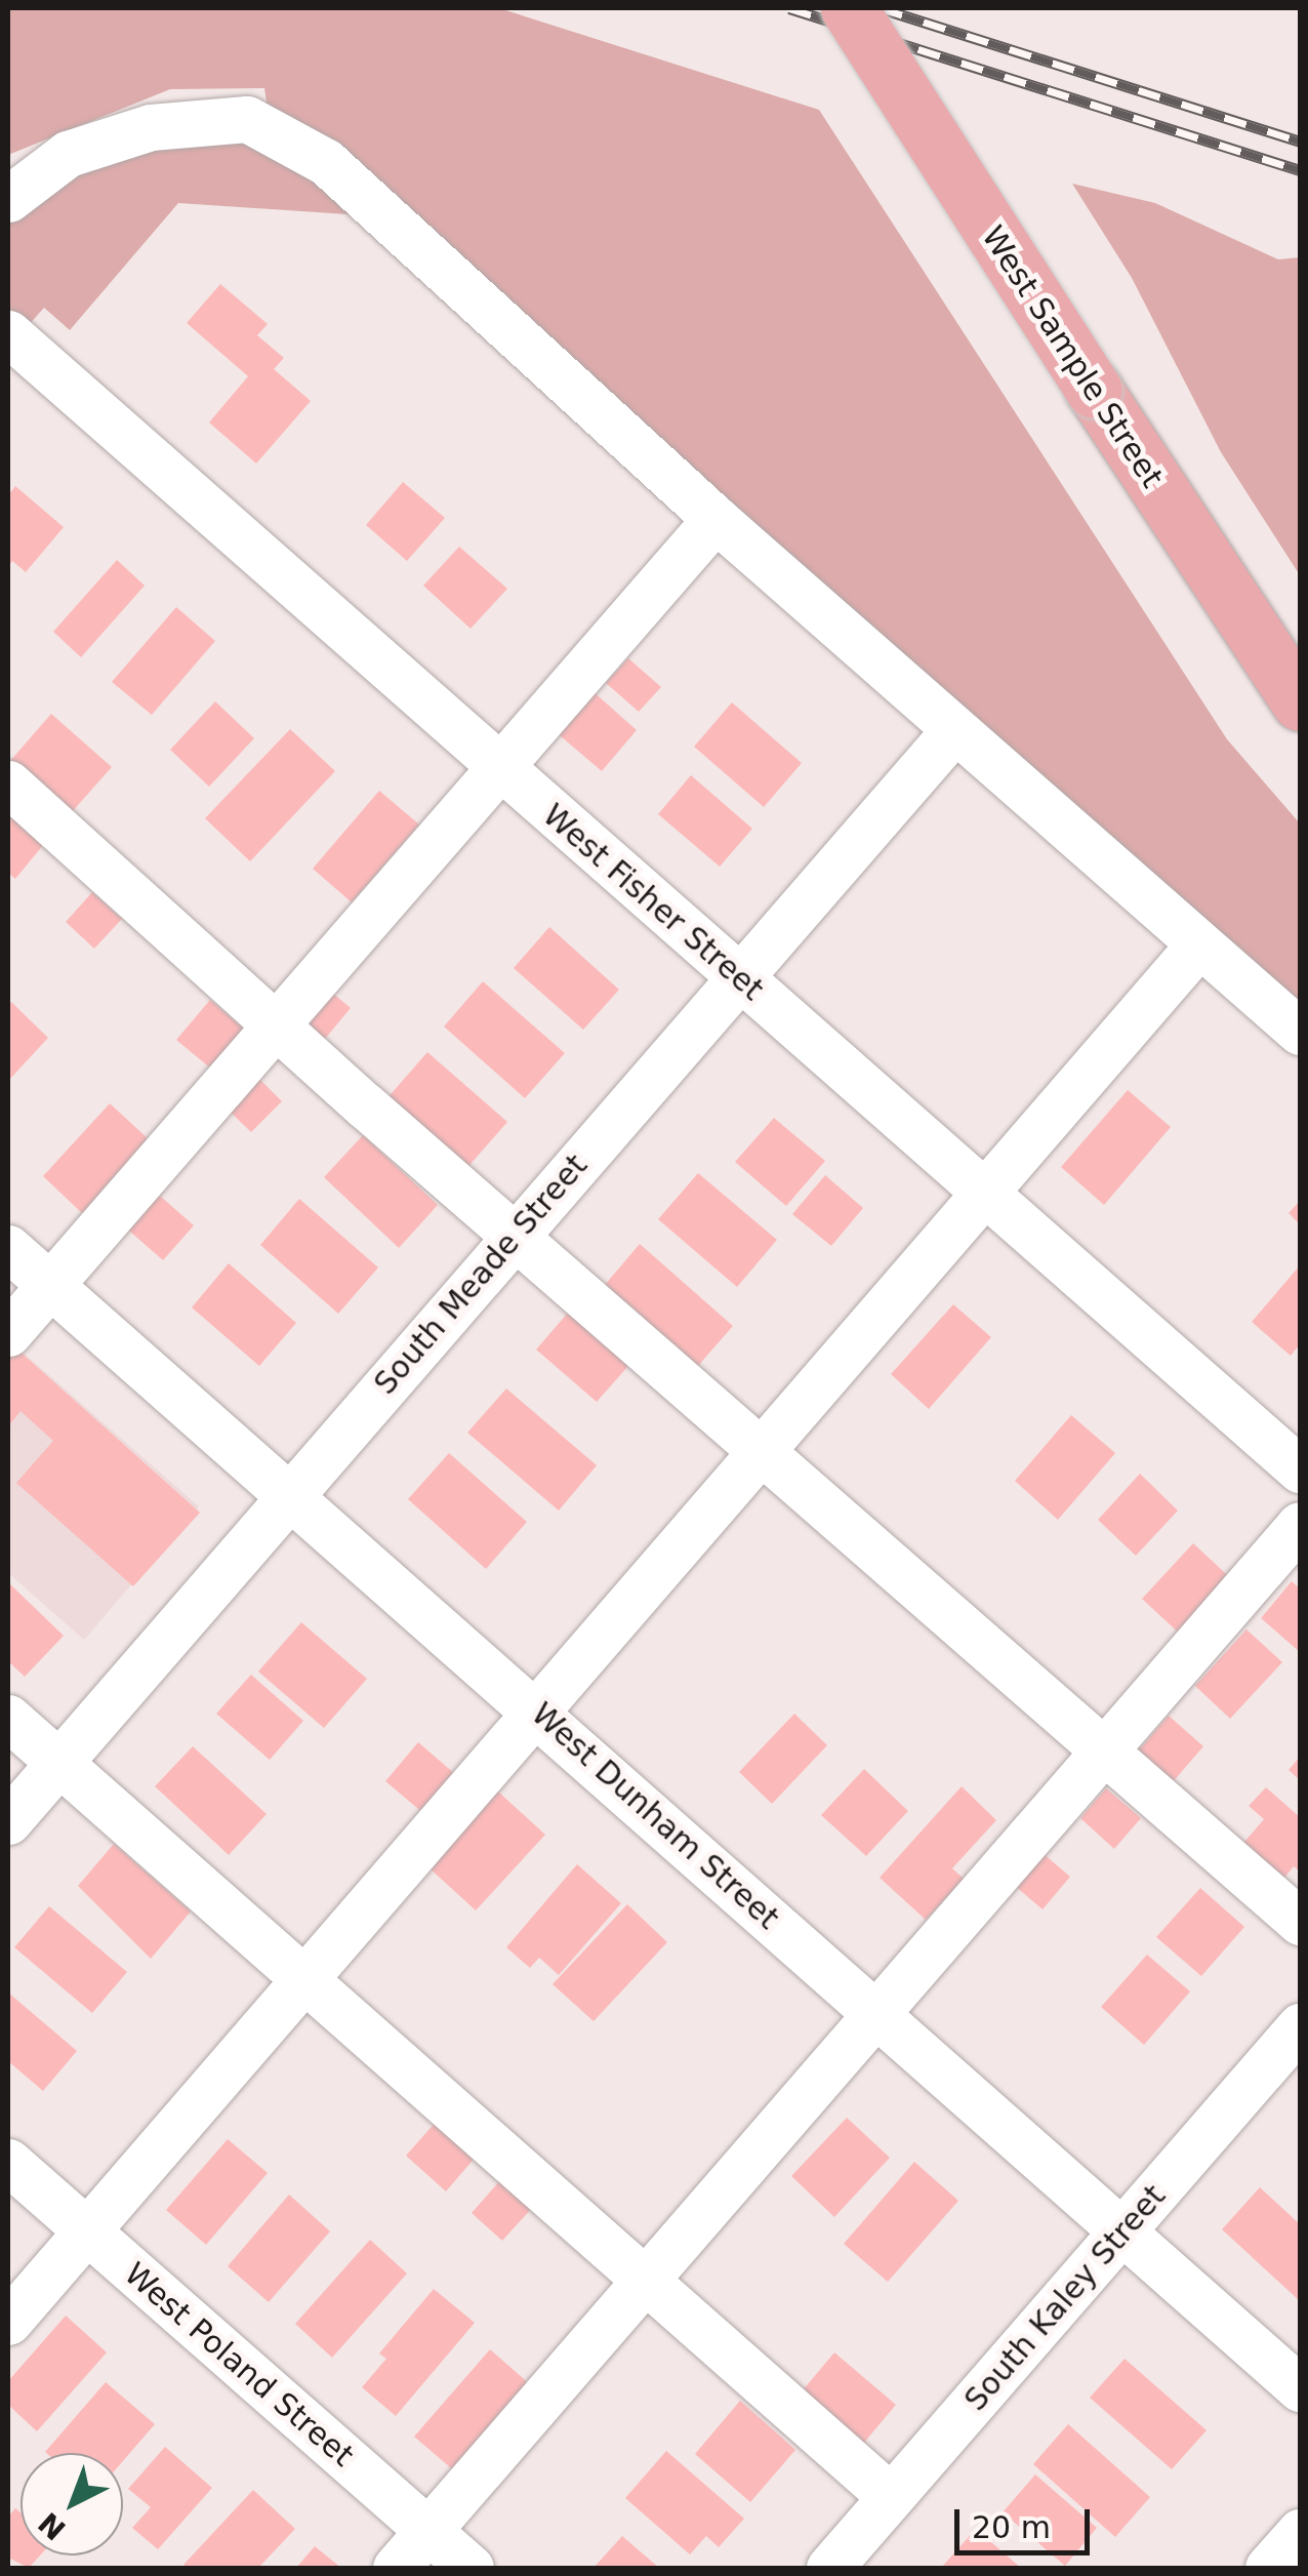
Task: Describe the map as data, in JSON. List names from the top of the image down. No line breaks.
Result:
{"streets":{"main road":["West Sample Street"],"street":["West Fisher Street","South Meade Street","West Dunham Street","South Kaley Street","West Poland Street"]},"crossings":[["West Fisher Street","South Meade Street"],["South Meade Street","West Dunham Street"],["West Dunham Street","South Kaley Street"]],"scale_bar":"20 m","north":"bottom left"}
